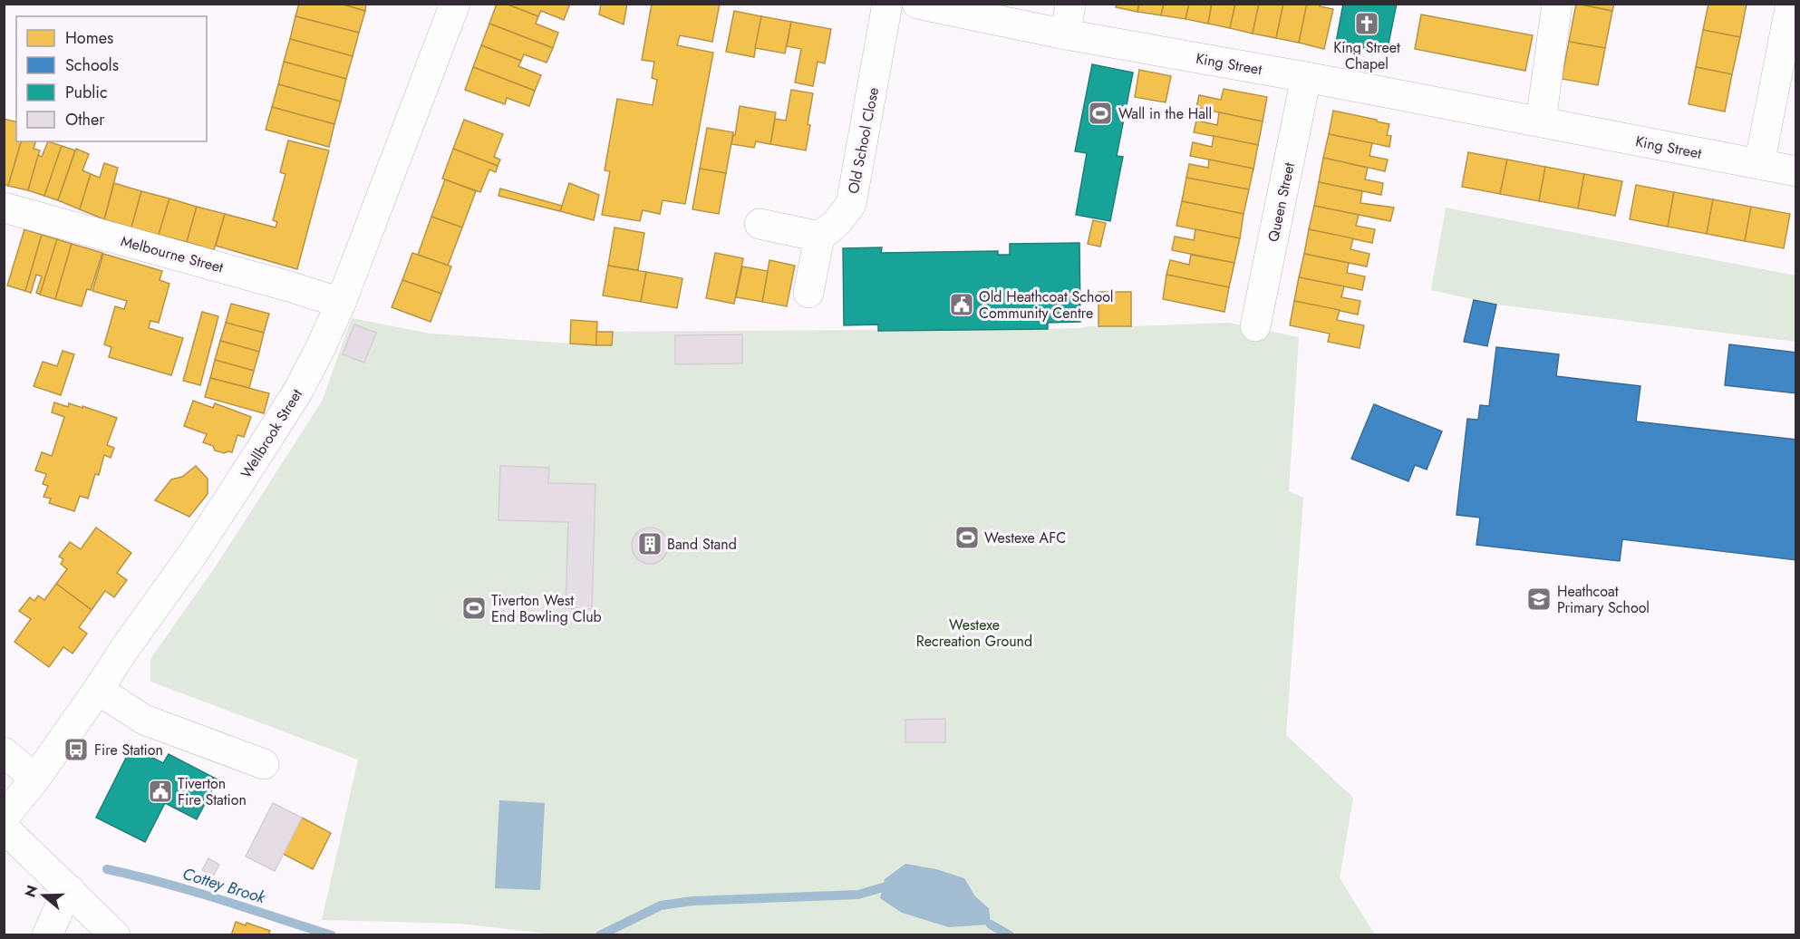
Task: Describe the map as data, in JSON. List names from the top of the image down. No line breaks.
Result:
{"streets":{"street":["King Street","Old School Close","Queen Street","Melbourne Street","Wellbrook Street"]},"crossings":[["King Street","Queen Street"],["Melbourne Street","Wellbrook Street"]],"water":["Cottey Brook"],"parks":["Westexe Recreation Ground"],"places":{"church":["King Street Chapel"],"sports":["Wall in the Hall","Westexe AFC","Tiverton West End Bowling Club"],"public building":["Old Heathcoat School Community Centre","Tiverton Fire Station"],"building":["Band Stand"],"school or university":["Heathcoat Primary School"],"bus stop":["Fire Station"]},"legend":["Homes","Schools","Public","Other"],"north":"left"}
